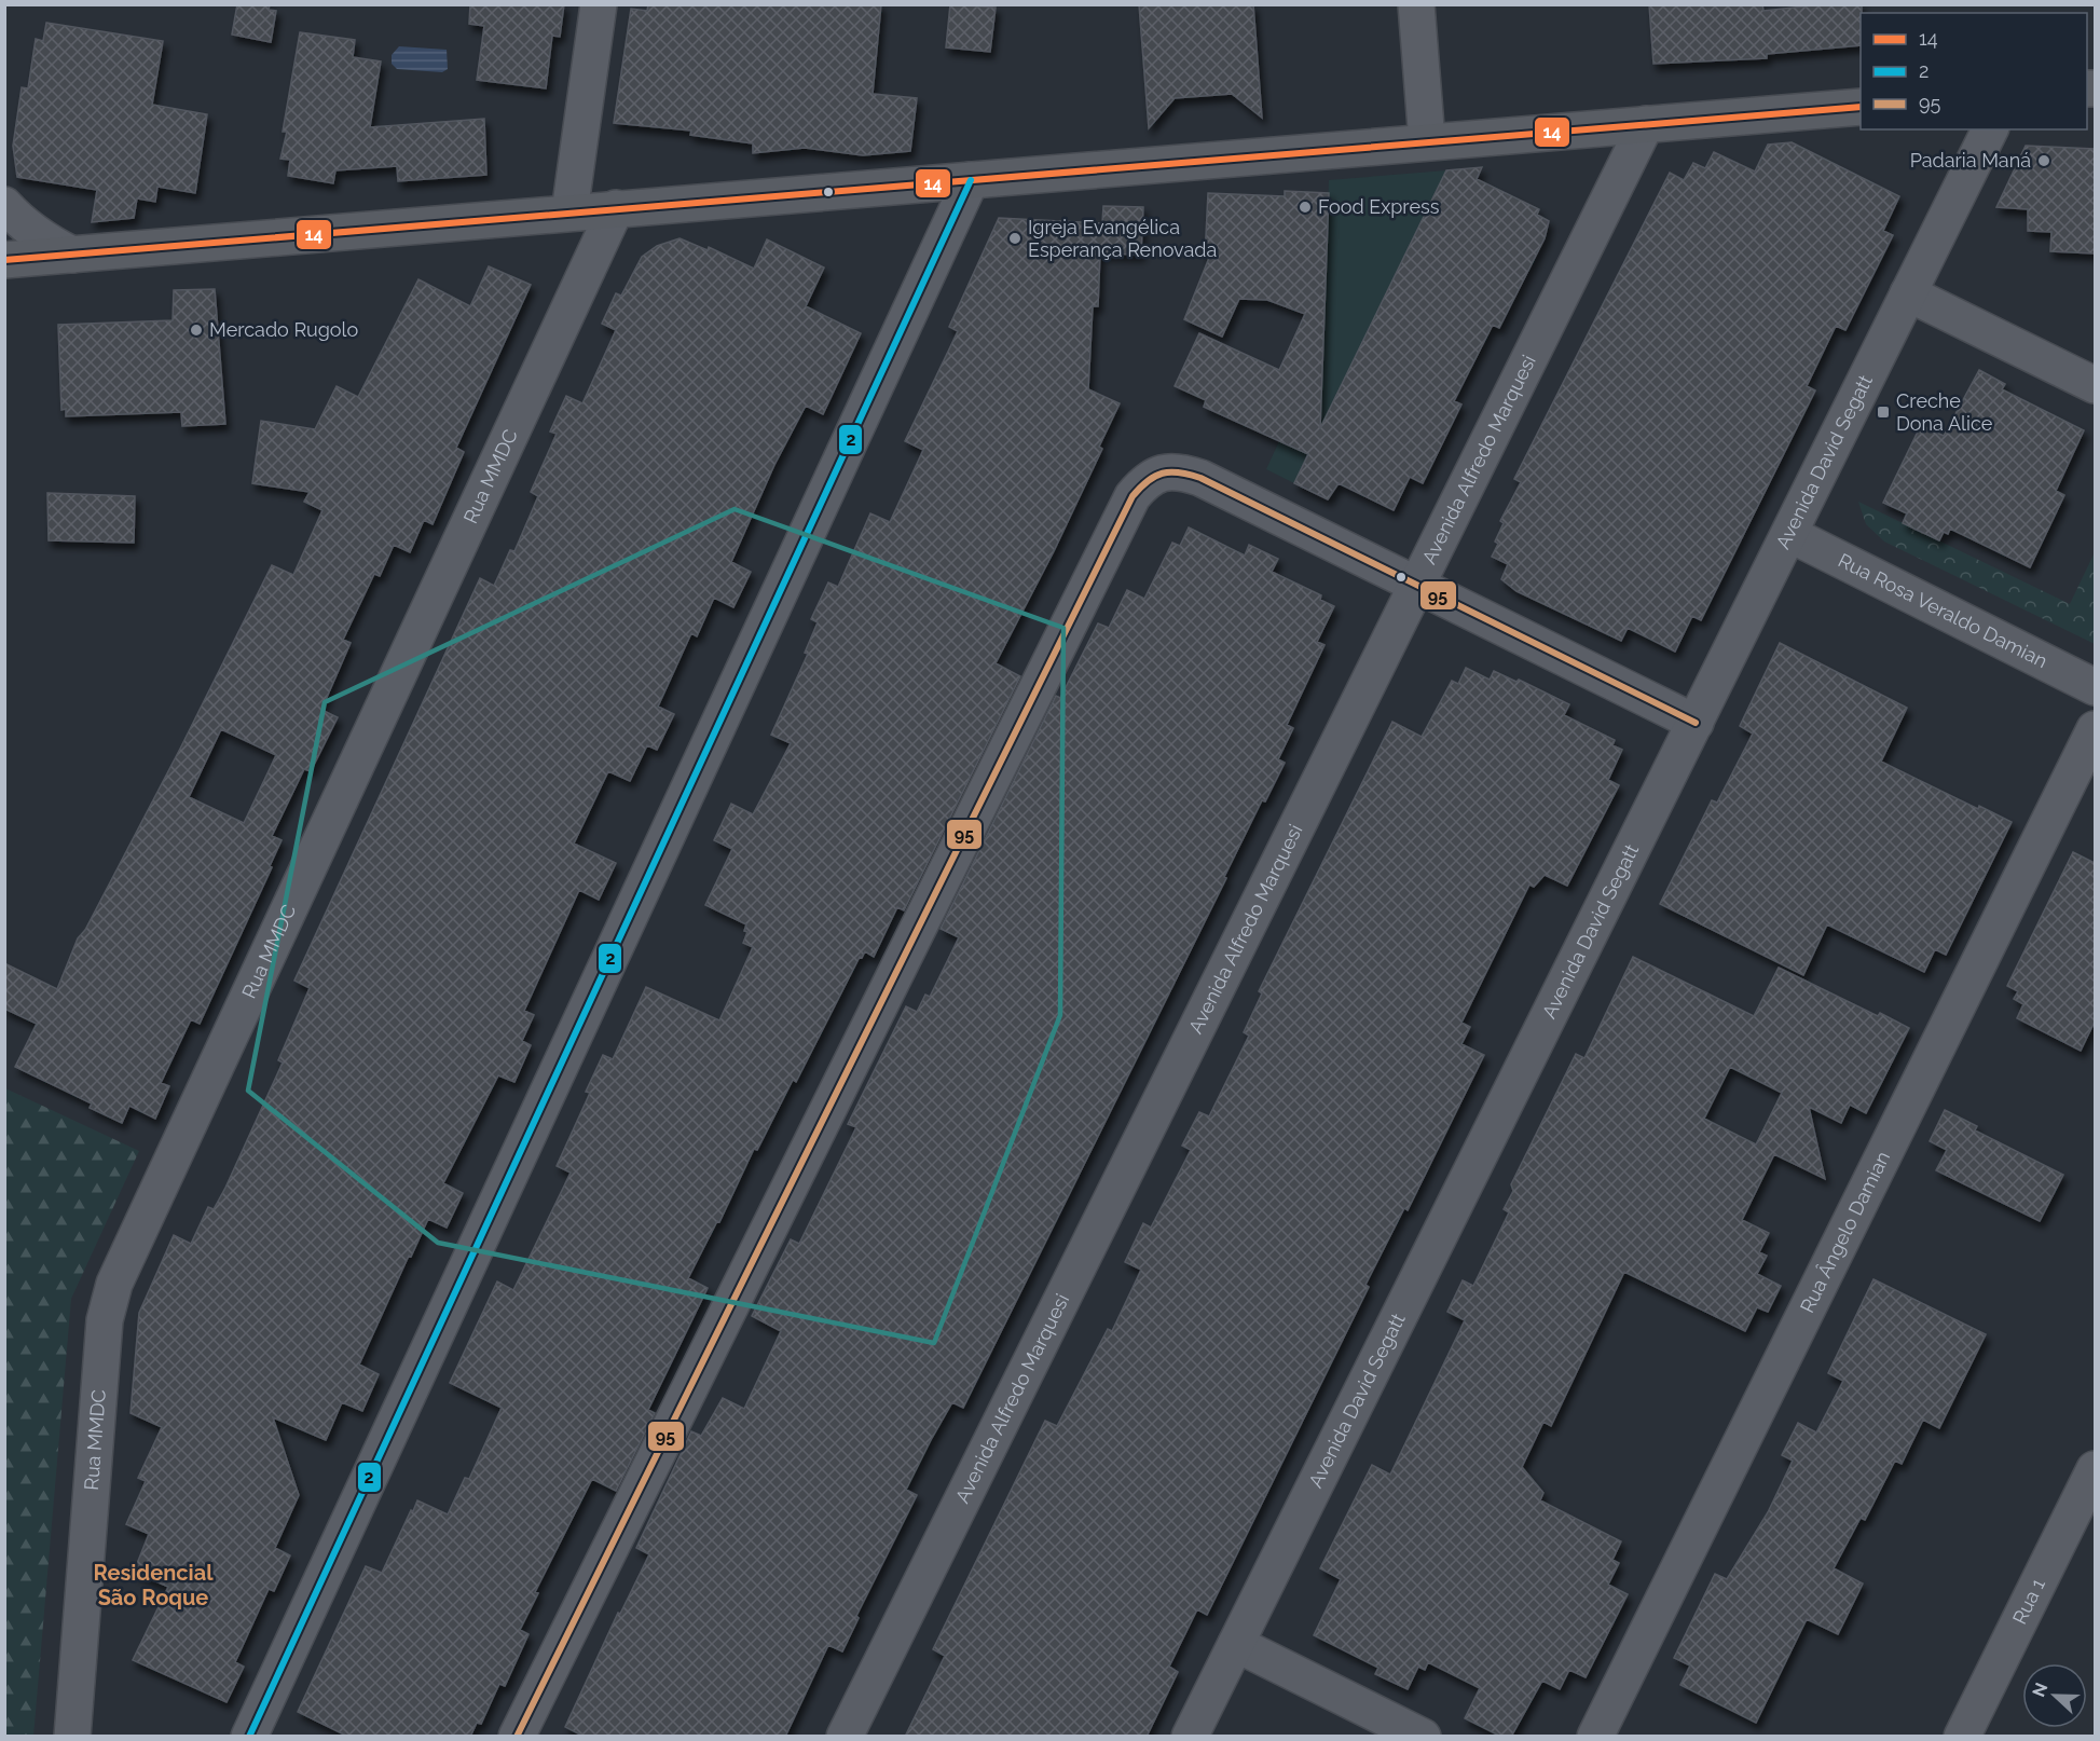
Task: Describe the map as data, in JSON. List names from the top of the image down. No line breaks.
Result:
{"streets":{"street":["Avenida Alfredo Marquesi","Avenida David Segatt","Rua MMDC","Rua Rosa Veraldo Damian","Rua Ângelo Damian","Rua 1"]},"crossings":[["Avenida David Segatt","Rua Rosa Veraldo Damian"]],"districts":["Residencial São Roque"],"places":{"other":["Padaria Maná","Food Express","Igreja Evangélica Esperança Renovada","Mercado Rugolo"],"transit":["Creche Dona Alice"]},"lines":["transit line 14","transit line 2","transit line 95"],"legend":["14","2","95"],"north":"left"}
